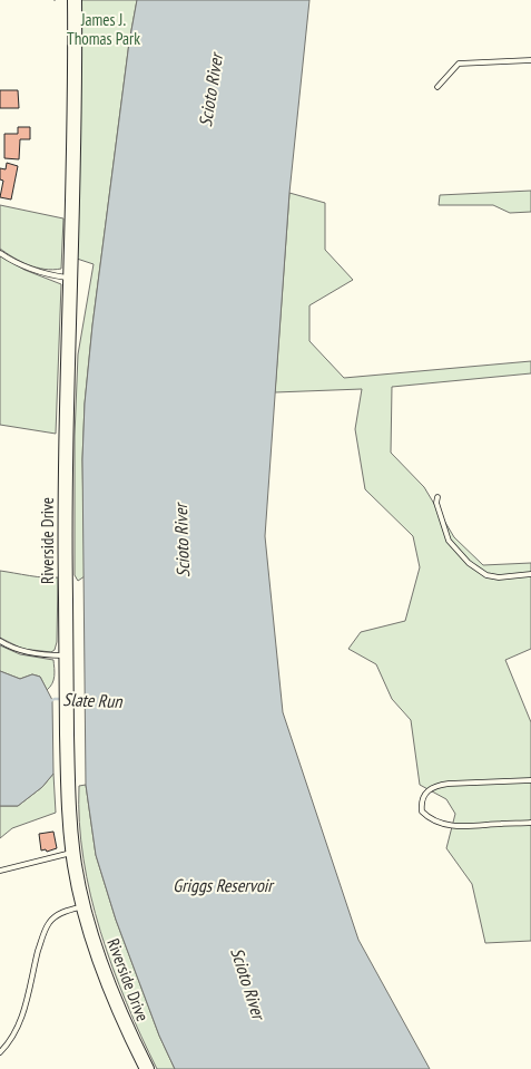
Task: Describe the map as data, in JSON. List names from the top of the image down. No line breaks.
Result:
{"streets":{"main road":["Riverside Drive"]},"water":["Scioto River","Slate Run","Griggs Reservoir"],"parks":["James J. Thomas Park"]}
